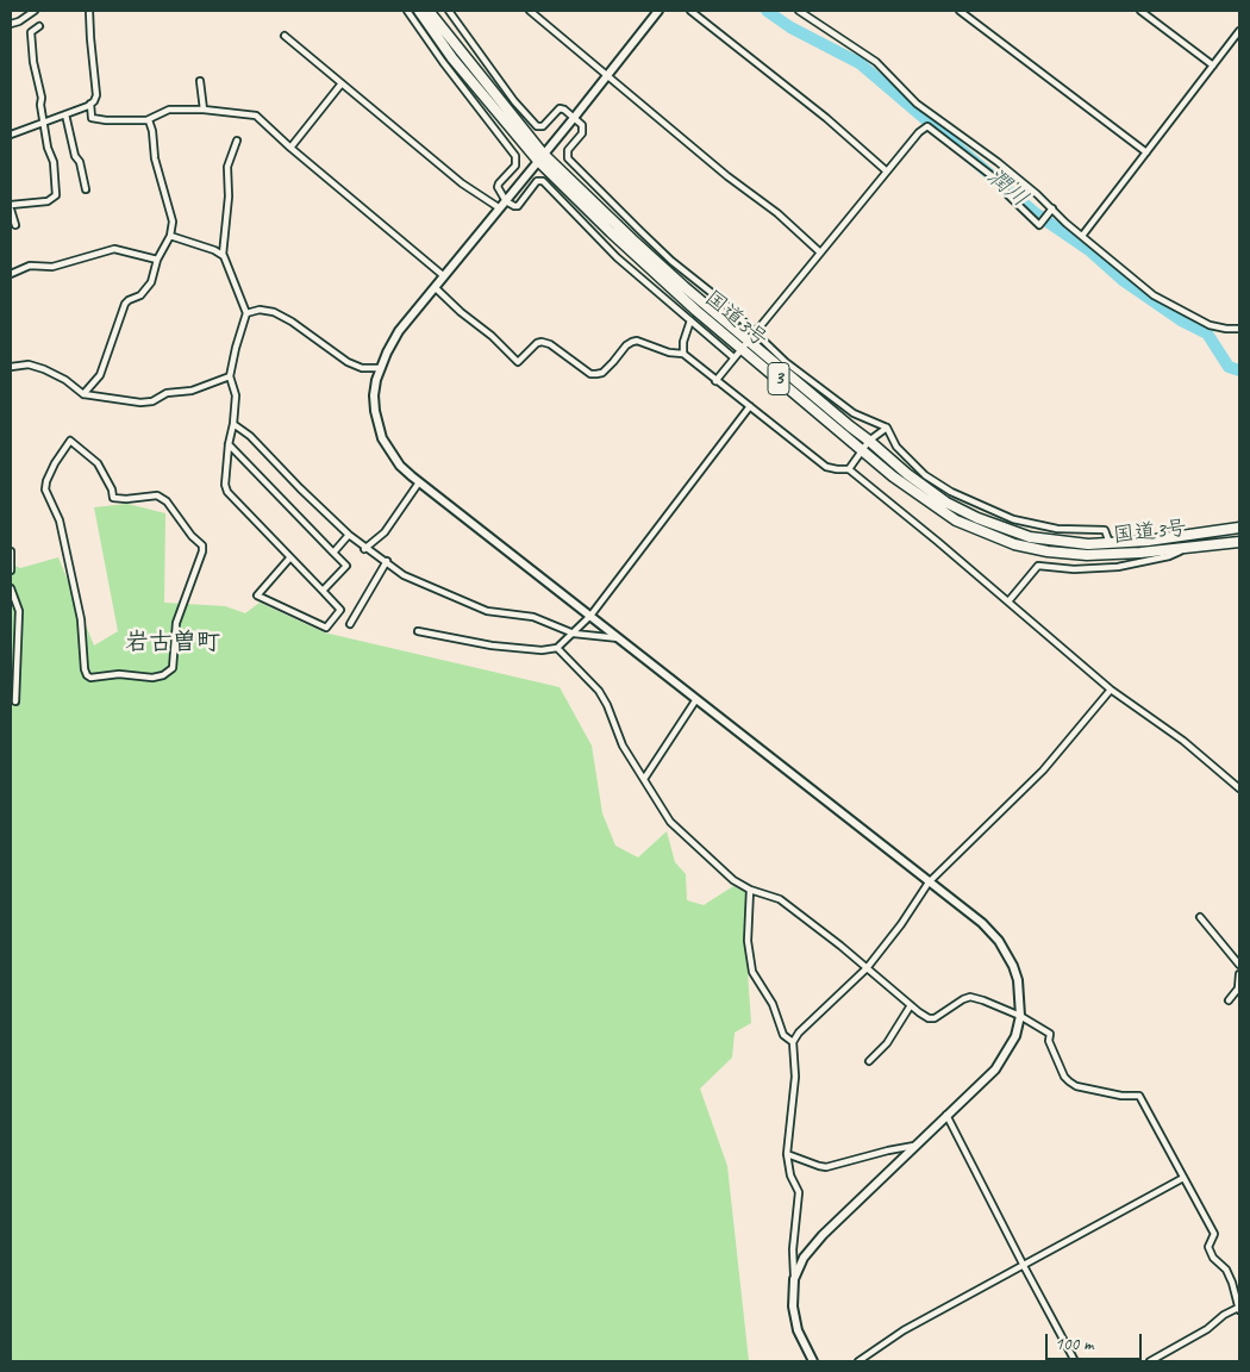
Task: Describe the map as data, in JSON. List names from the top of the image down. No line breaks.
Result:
{"streets":{"highway":["国道3号","3"]},"districts":["岩古曽町"],"water":["潤川"],"scale_bar":"100 m"}
